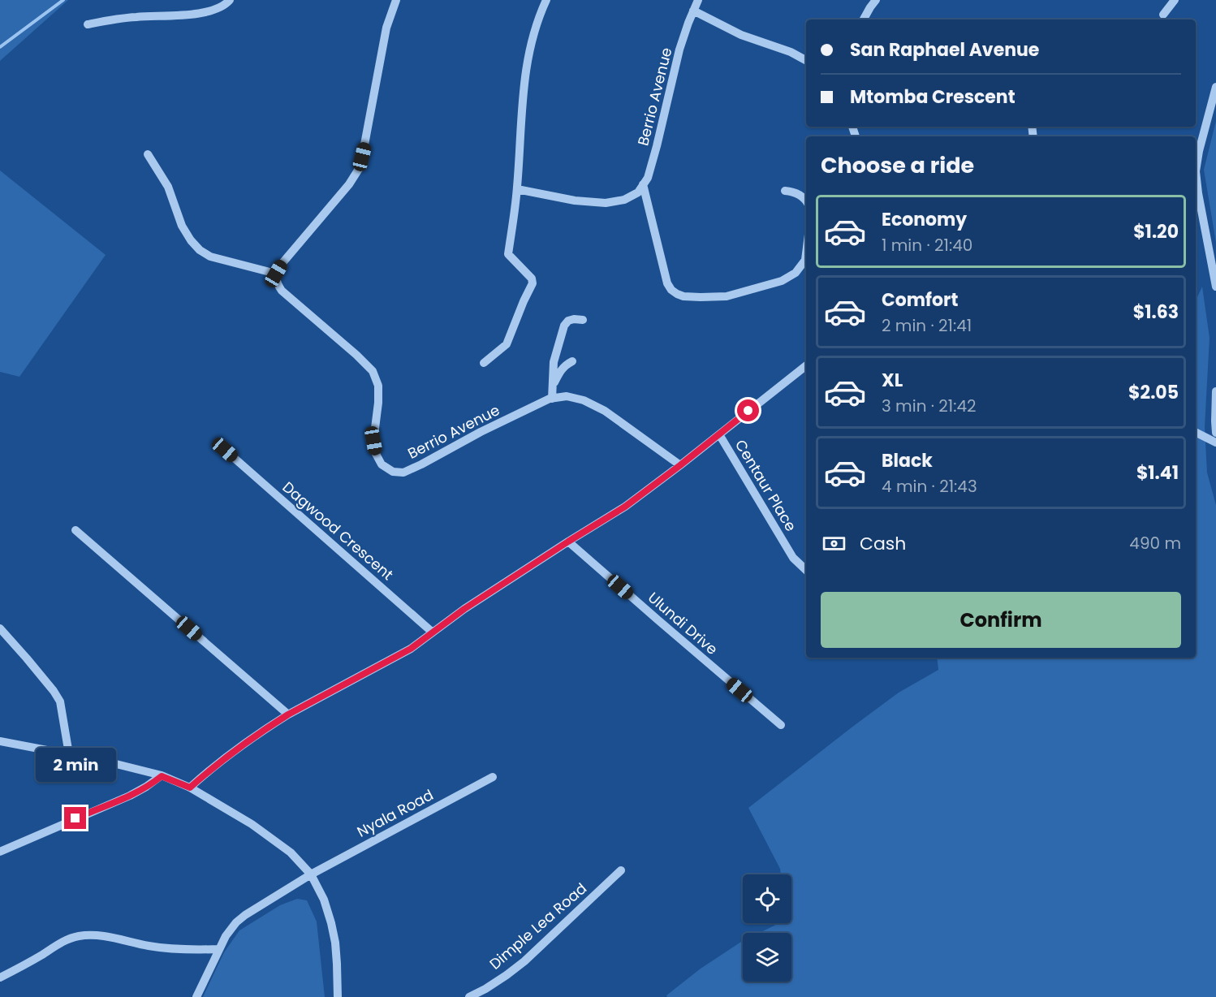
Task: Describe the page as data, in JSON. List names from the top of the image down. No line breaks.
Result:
{"streets":{"street":["Berrio Avenue","Centaur Place","Dagwood Crescent","Ulundi Drive","Nyala Road","Dimple Lea Road"]},"page":{"banner":["San Raphael Avenue","Mtomba Crescent"],"heading":"Choose a ride","list":[{"name":"Economy","note":"1 min · 21:40","value":"$1.20"},{"name":"Comfort","note":"2 min · 21:41","value":"$1.63"},{"name":"XL","note":"3 min · 21:42","value":"$2.05"},{"name":"Black","note":"4 min · 21:43","value":"$1.41"}],"pay":["Cash","490 m"],"buttons":"Confirm","bubble":"2 min"}}
